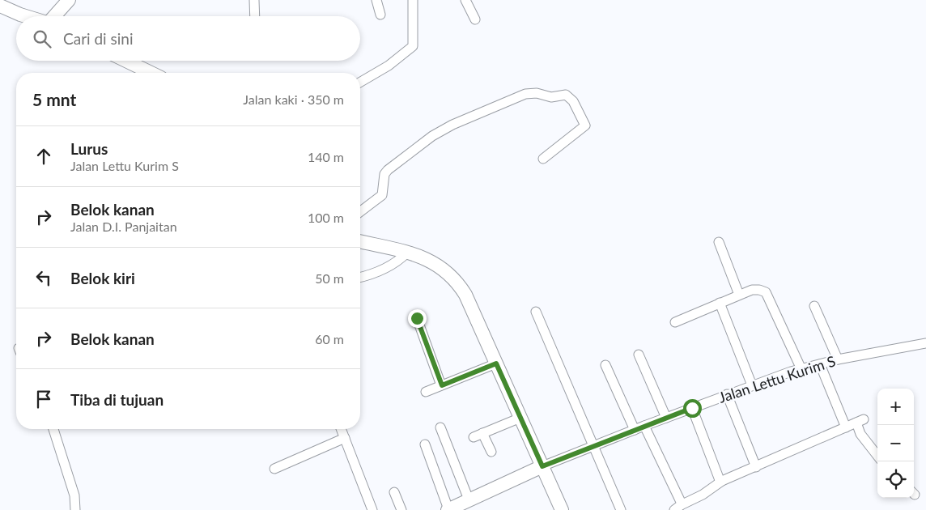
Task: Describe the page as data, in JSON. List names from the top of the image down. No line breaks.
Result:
{"streets":{"street":["Jalan Lettu Kurim S"]},"page":{"search":"Cari di sini","heading":["5 mnt","Jalan kaki · 350 m"],"list":[["Lurus","Jalan Lettu Kurim S","140 m"],["Belok kanan","Jalan D.I. Panjaitan","100 m"],["Belok kiri","50 m"],["Belok kanan","60 m"],"Tiba di tujuan"],"map_buttons":["+","−"]}}
